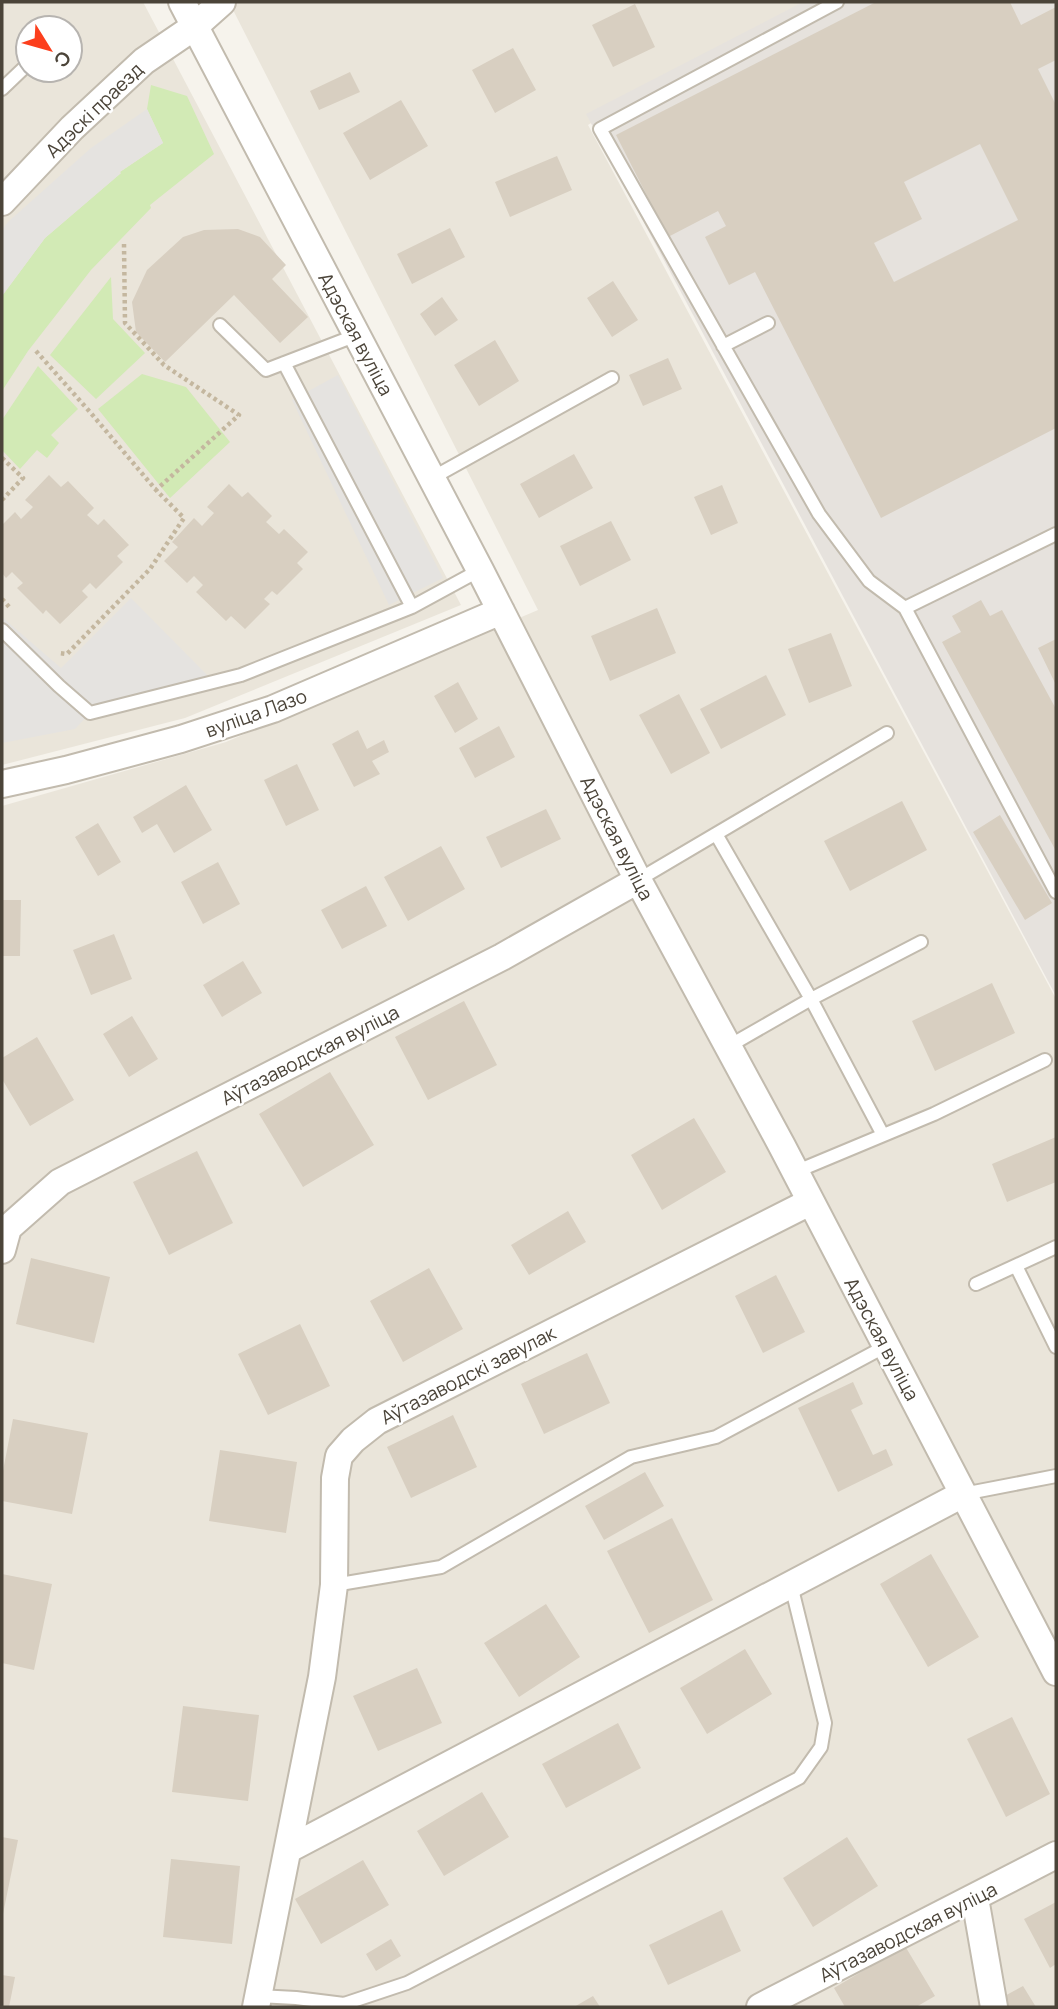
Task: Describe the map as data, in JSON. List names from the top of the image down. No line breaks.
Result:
{"streets":{"street":["Адэскі праезд","Адэская вуліца","вуліца Лазо","Аўтазаводская вуліца","Аўтазаводскі завулак"]},"crossings":[["Адэскі праезд","Адэская вуліца"],["Адэская вуліца","вуліца Лазо"],["Адэская вуліца","Аўтазаводская вуліца"],["Адэская вуліца","Аўтазаводскі завулак"]],"north":"bottom right"}
